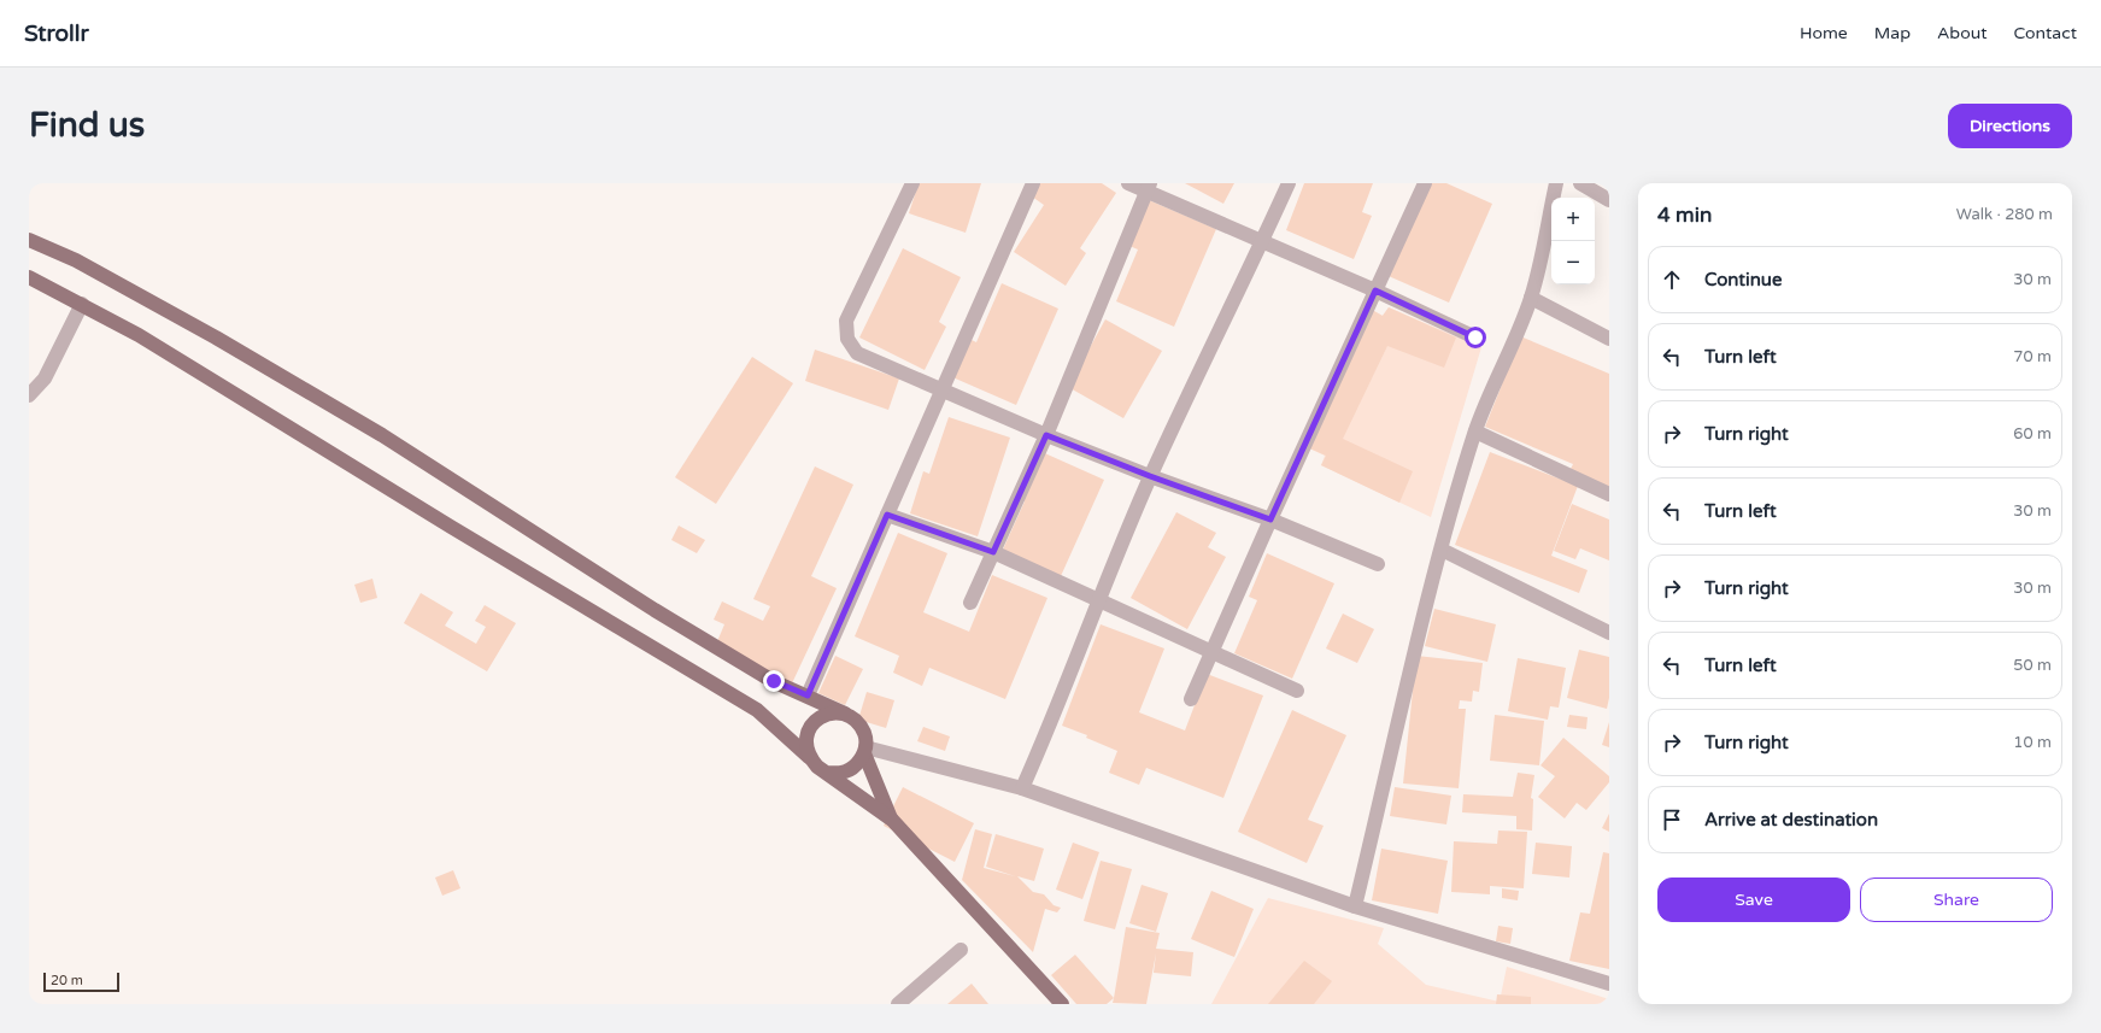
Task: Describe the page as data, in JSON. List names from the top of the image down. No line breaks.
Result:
{"scale_bar":"20 m","page":{"header":"Strollr","nav":["Home","Map","About","Contact"],"buttons":["Directions",["Save","Share"]],"title":"Find us","heading":["4 min","Walk · 280 m"],"map_buttons":["+","−"],"list":[["Continue","30 m"],["Turn left","70 m"],["Turn right","60 m"],["Turn left","30 m"],["Turn right","30 m"],["Turn left","50 m"],["Turn right","10 m"],"Arrive at destination"],"scale":"20 m"}}
